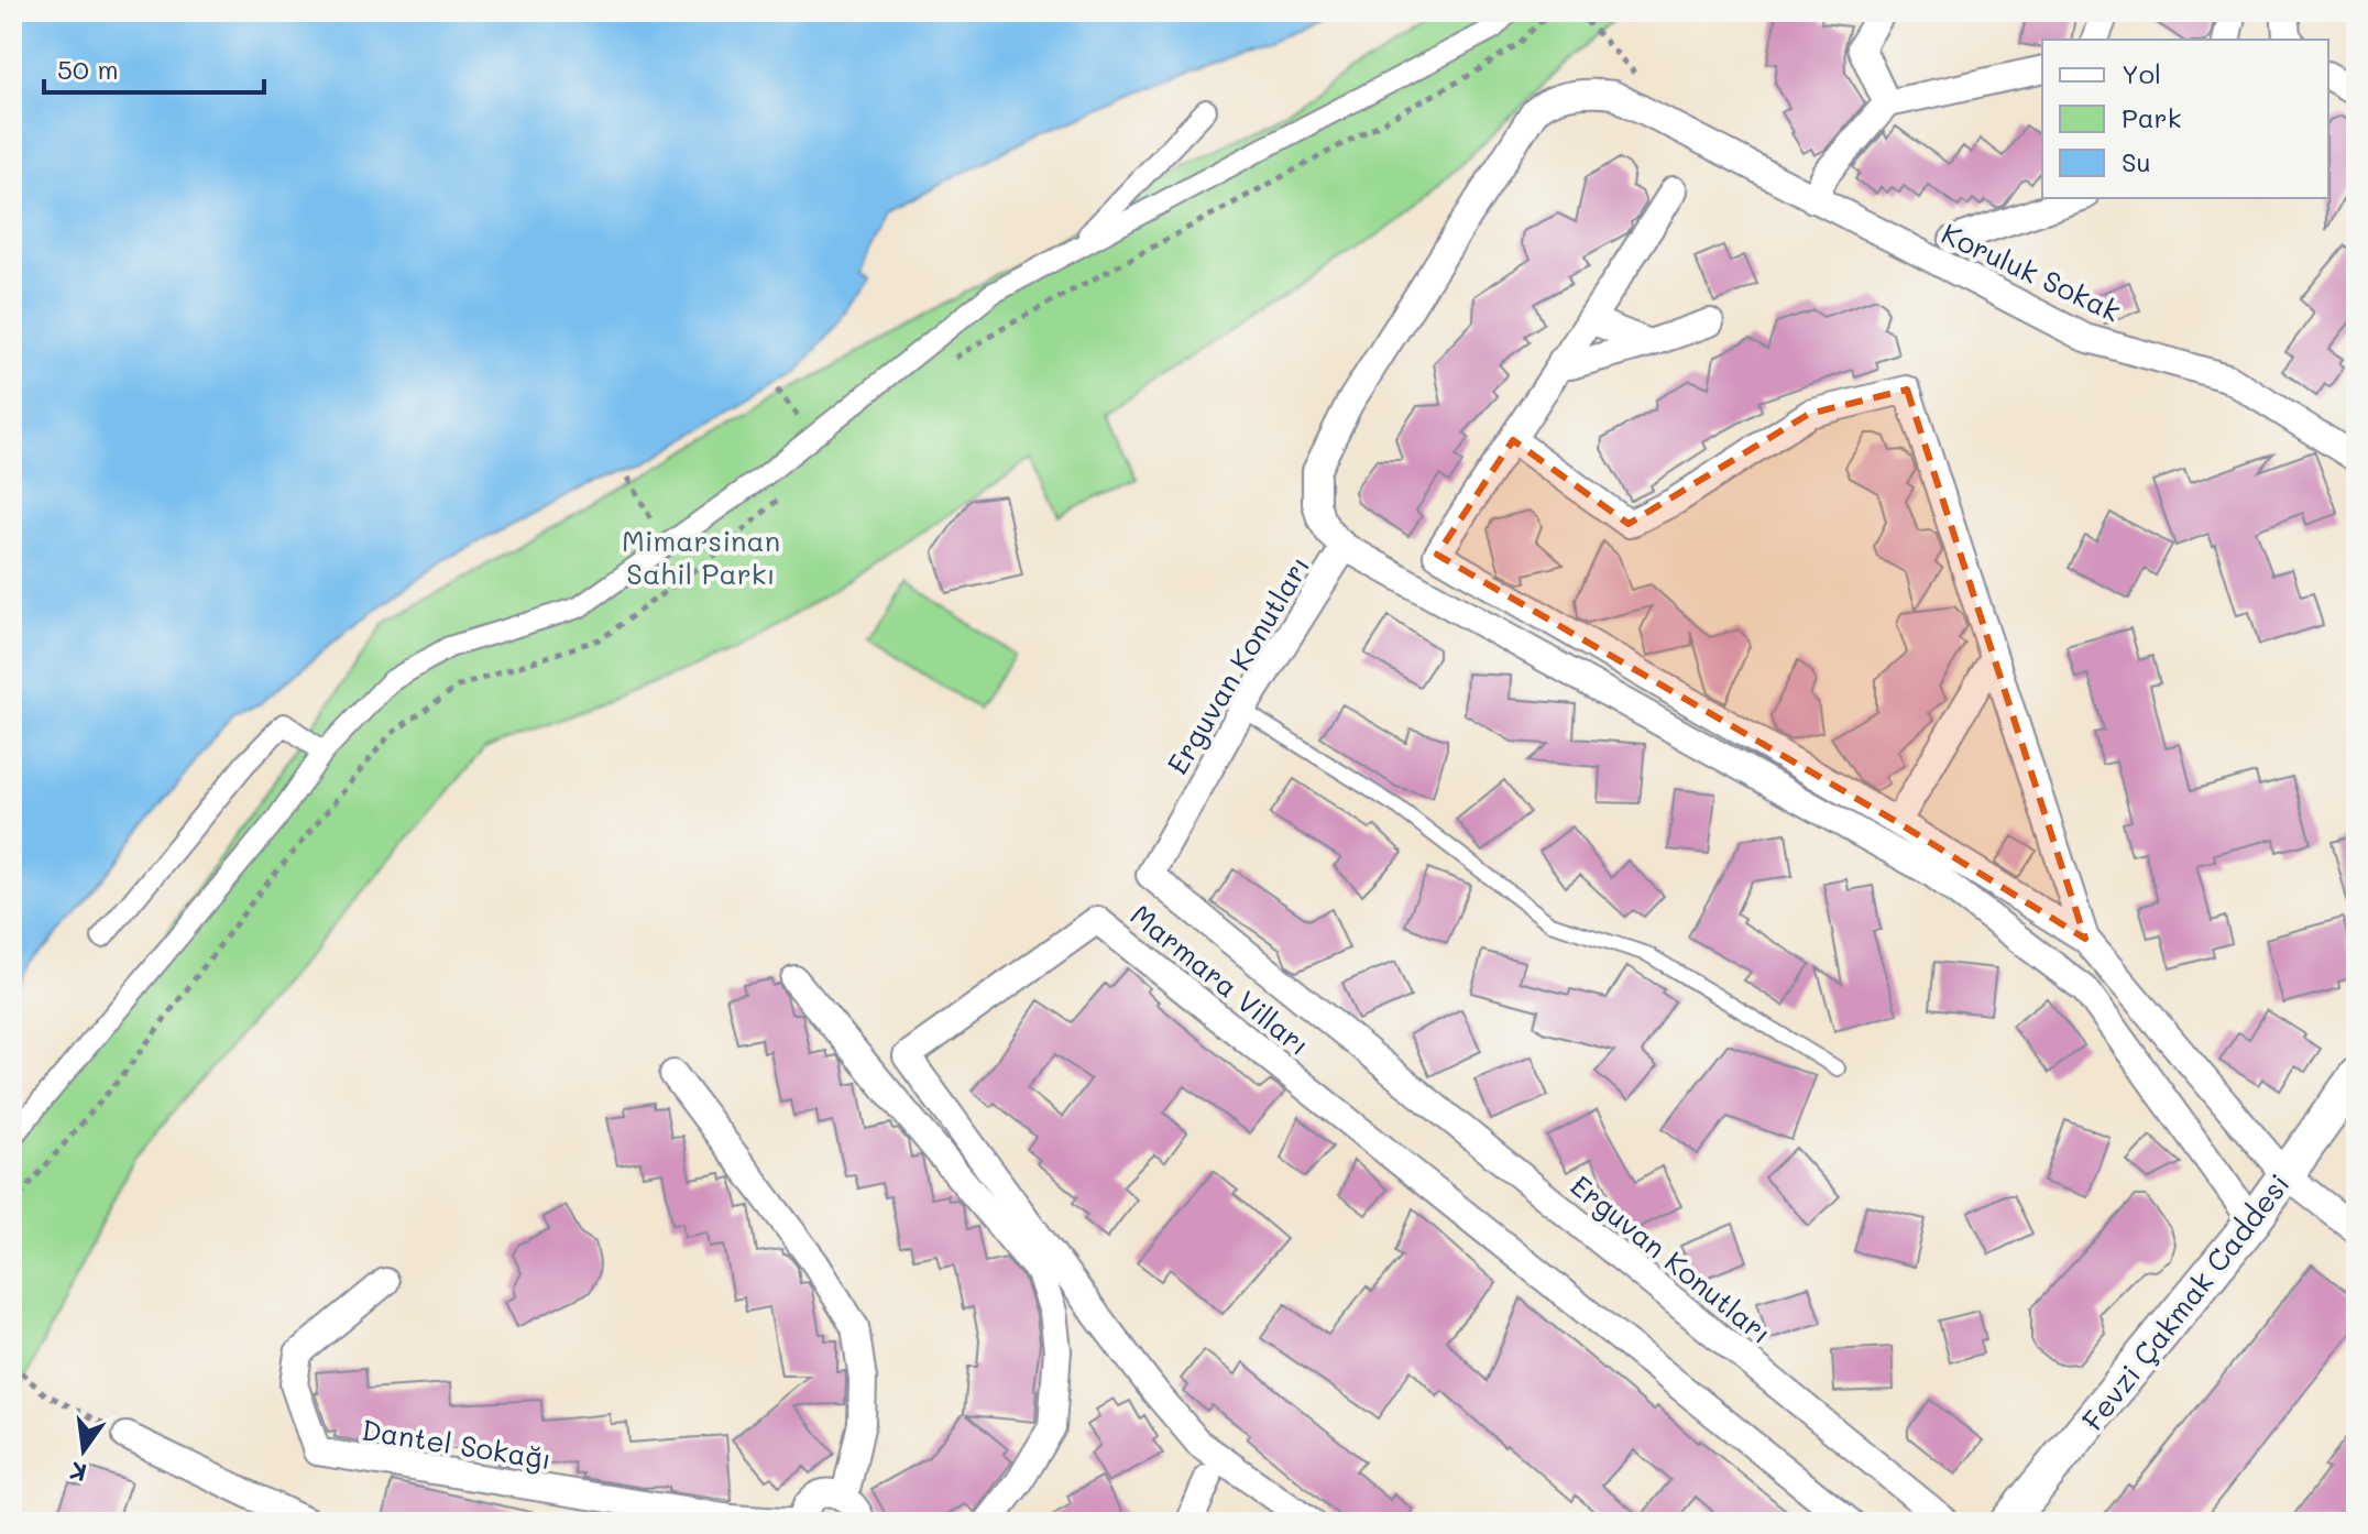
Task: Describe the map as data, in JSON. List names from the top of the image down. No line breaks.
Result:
{"streets":{"street":["Koruluk Sokak","Erguvan Konutları","Marmara Vilları","Fevzi Çakmak Caddesi","Dantel Sokağı"]},"crossings":[["Koruluk Sokak","Erguvan Konutları"],["Erguvan Konutları","Fevzi Çakmak Caddesi"]],"parks":["Mimarsinan Sahil Parkı"],"legend":["Yol","Park","Su"],"scale_bar":"50 m","north":"bottom"}
